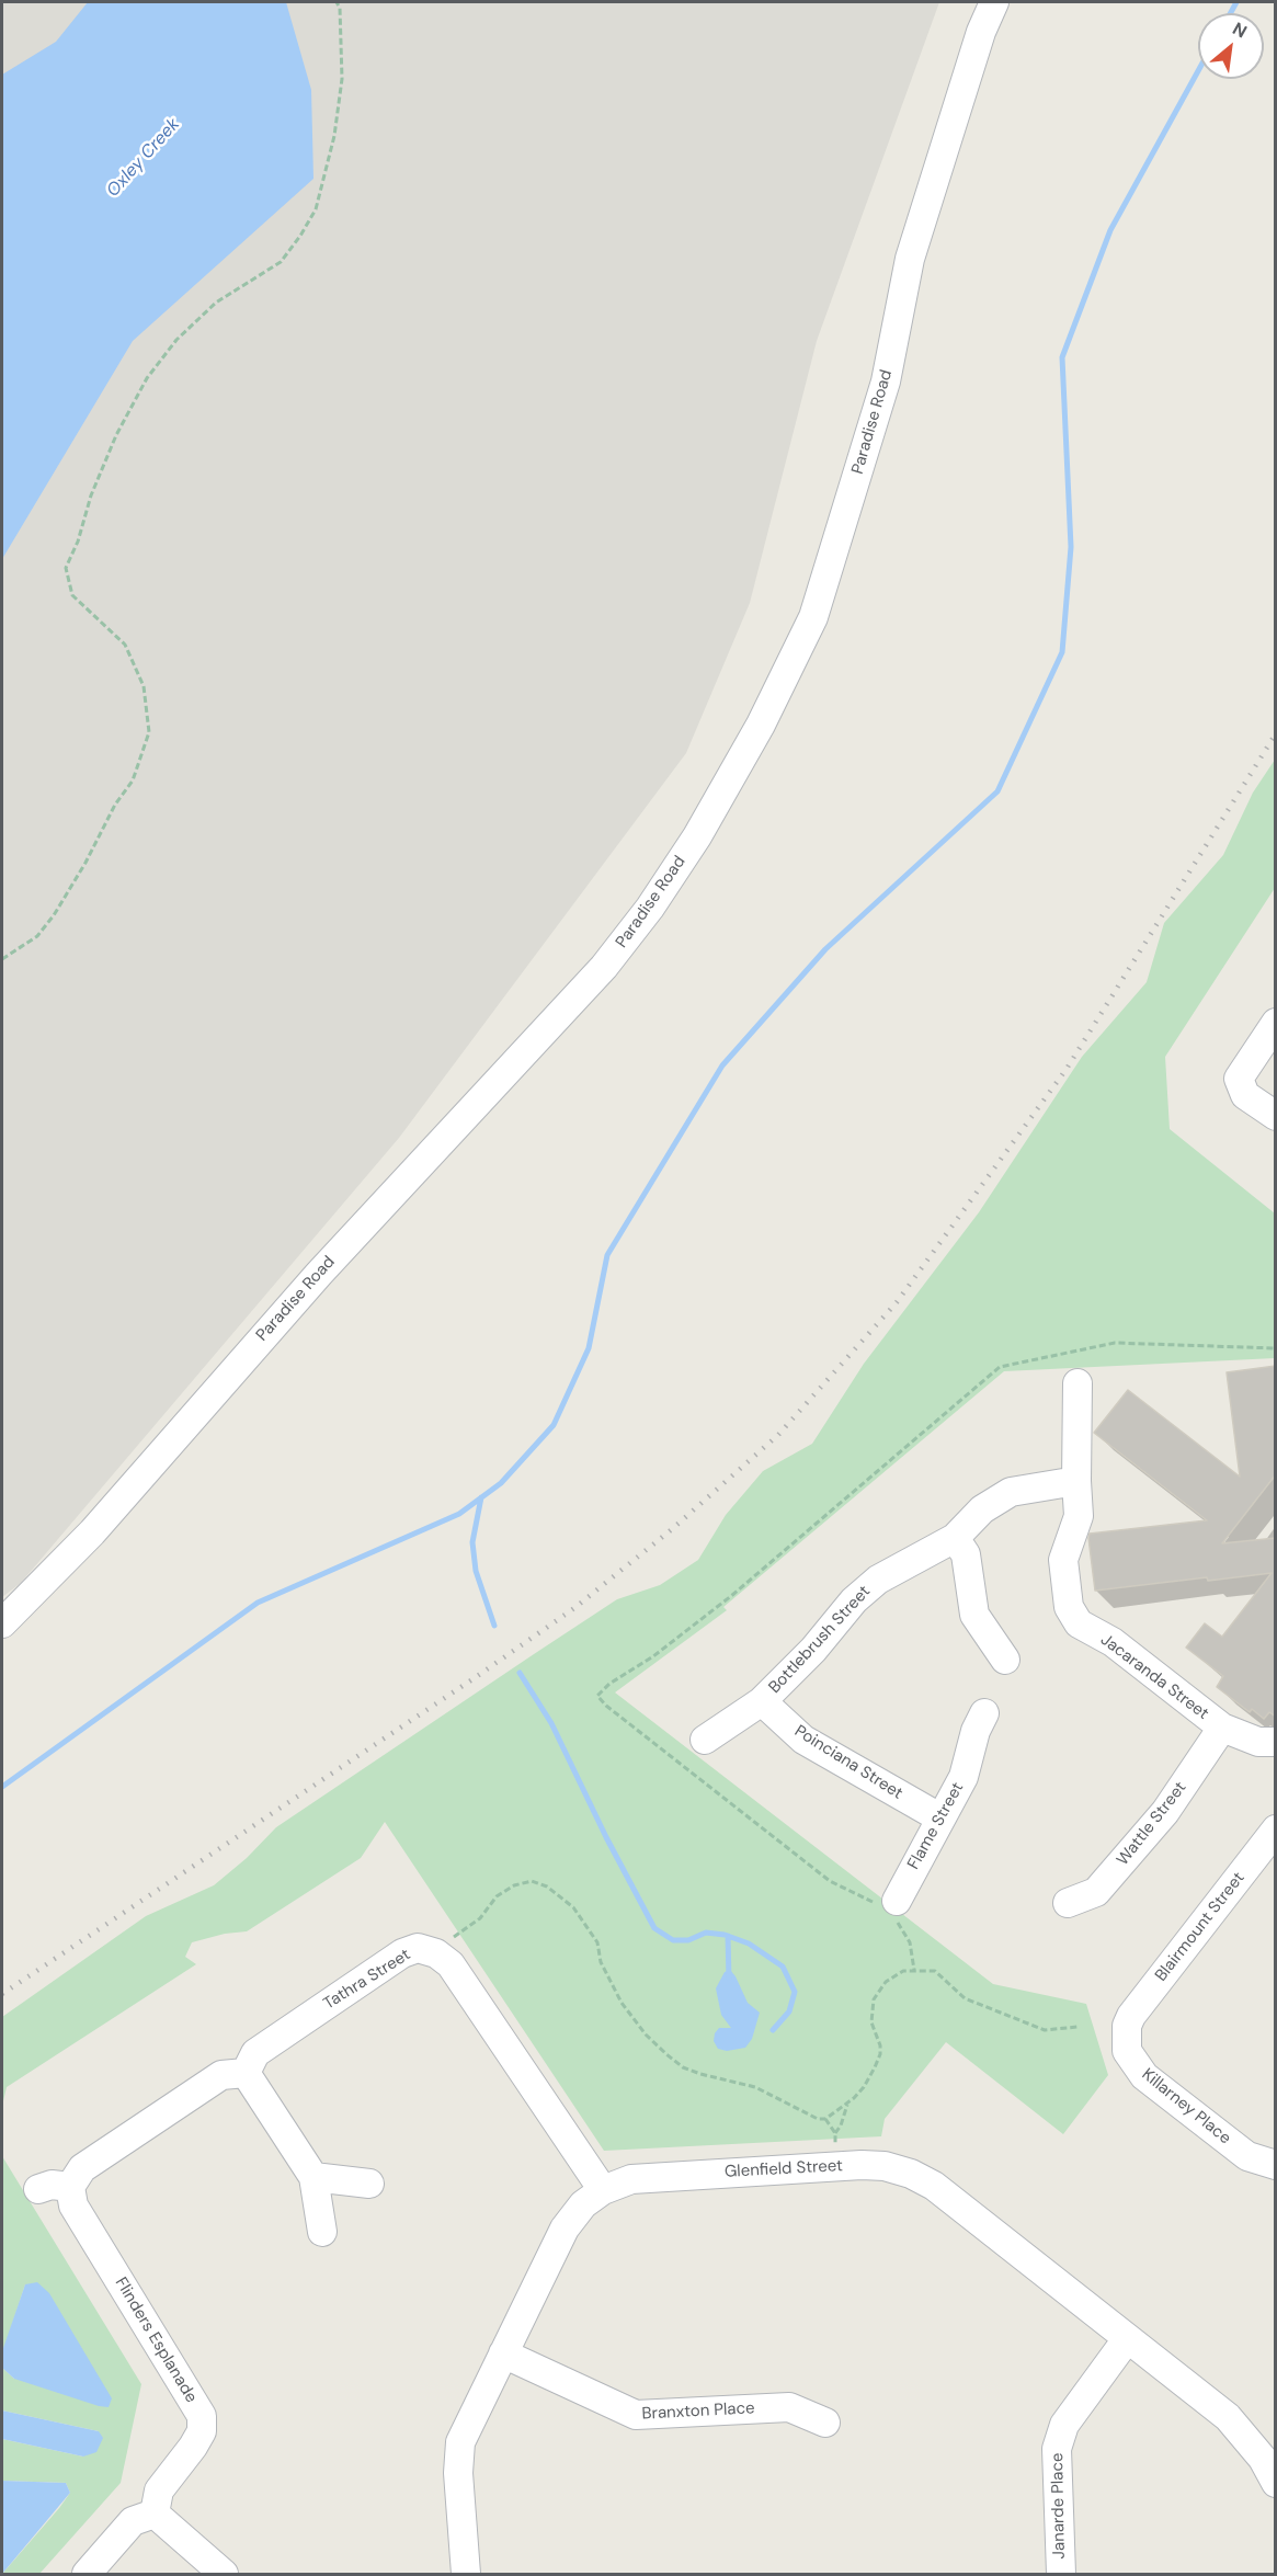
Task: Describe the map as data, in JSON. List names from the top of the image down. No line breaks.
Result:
{"streets":{"street":["Paradise Road","Bottlebrush Street","Jacaranda Street","Poinciana Street","Wattle Street","Flame Street","Blairmount Street","Tathra Street","Killarney Place","Glenfield Street","Flinders Esplanade","Branxton Place","Janarde Place"]},"crossings":[["Bottlebrush Street","Jacaranda Street"],["Bottlebrush Street","Poinciana Street"],["Jacaranda Street","Wattle Street"],["Poinciana Street","Flame Street"],["Blairmount Street","Killarney Place"],["Tathra Street","Glenfield Street"],["Glenfield Street","Branxton Place"],["Glenfield Street","Janarde Place"]],"water":["Oxley Creek"],"north":"top right"}
